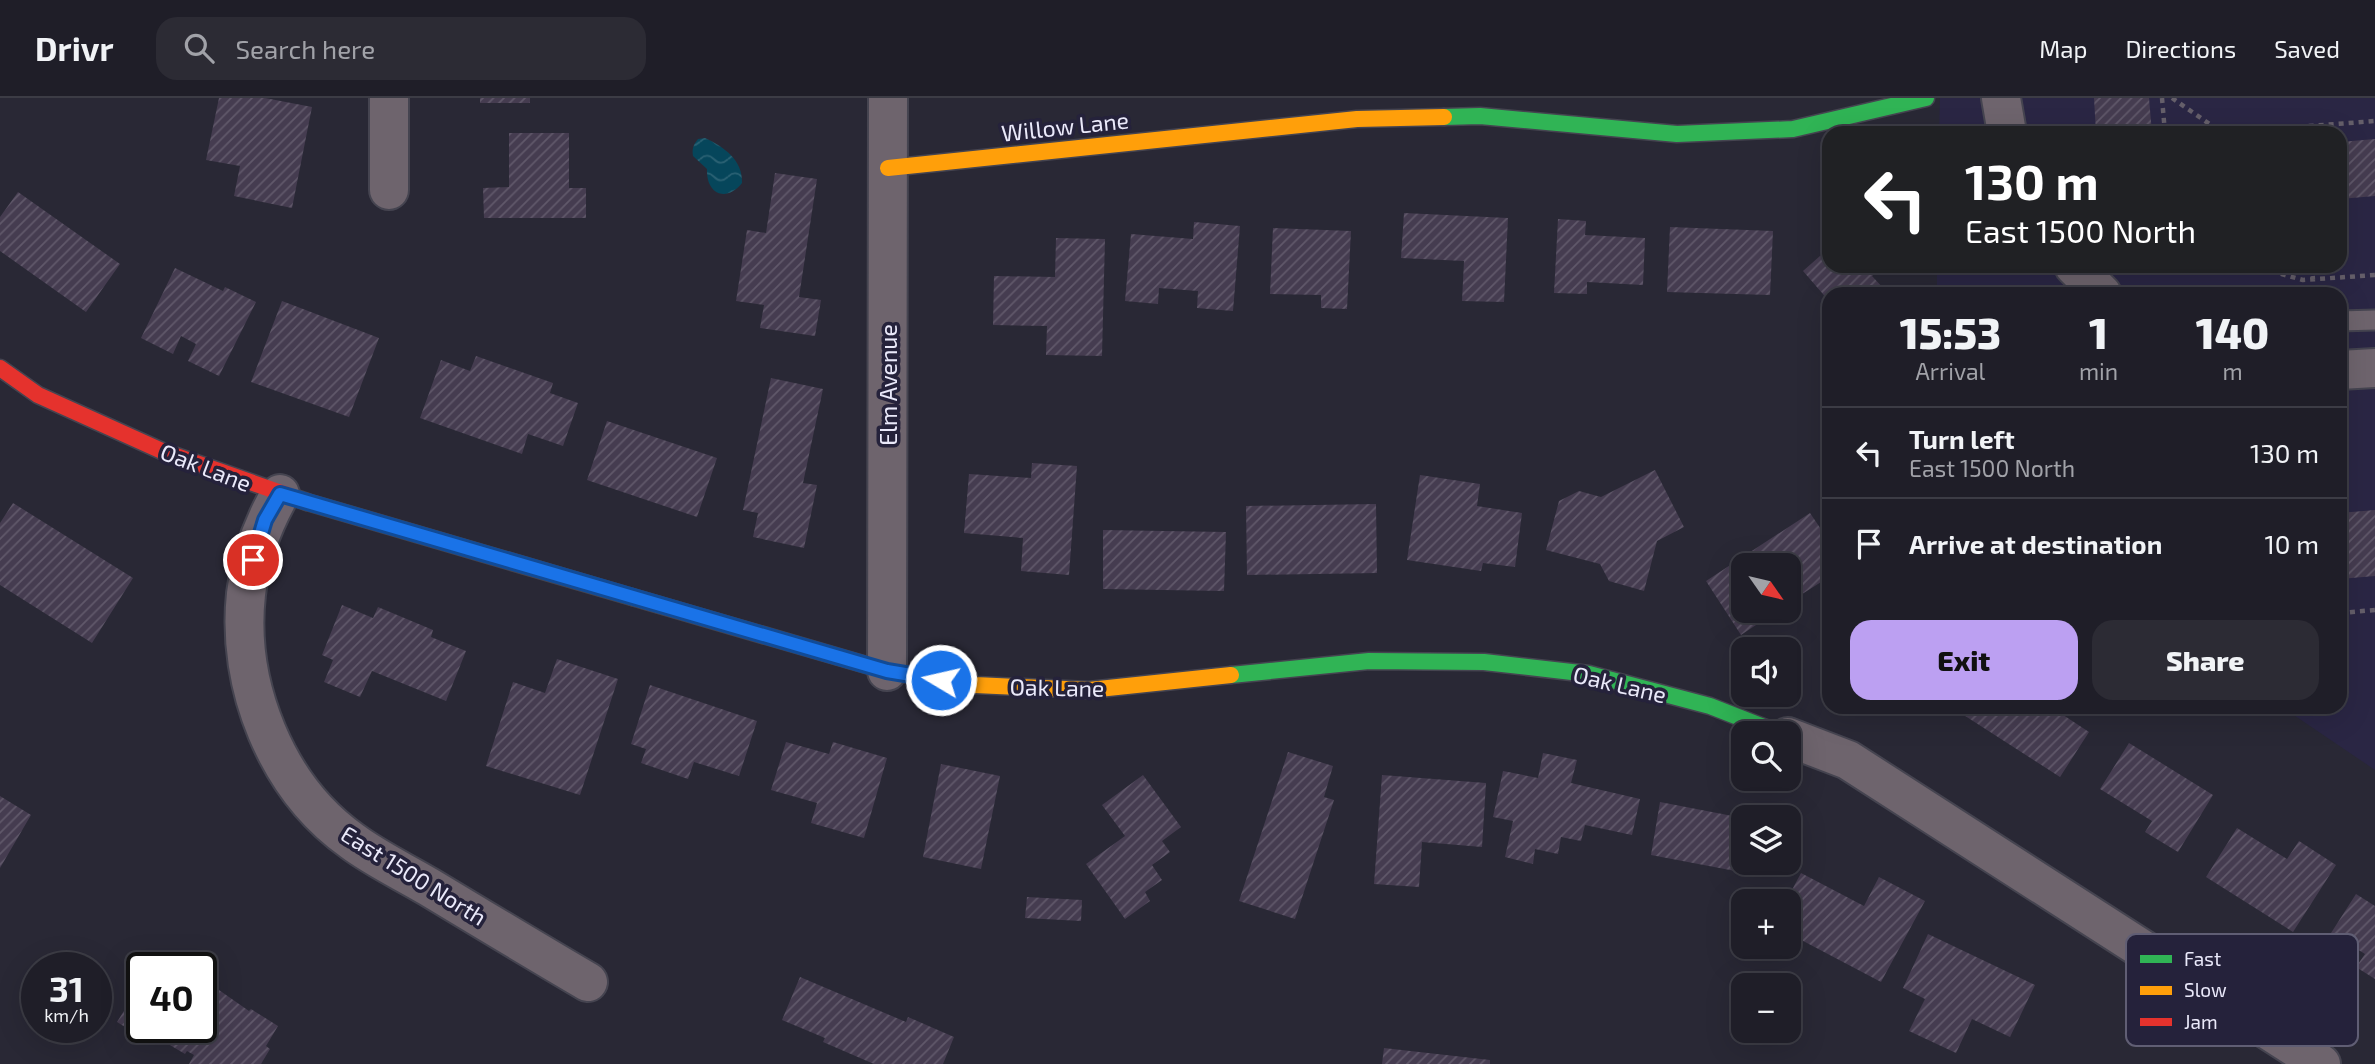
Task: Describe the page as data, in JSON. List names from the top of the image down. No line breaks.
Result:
{"streets":{"street":["Willow Lane","Elm Avenue","Oak Lane","East 1500 North"]},"crossings":[["Willow Lane","Elm Avenue"],["Elm Avenue","Oak Lane"],["Oak Lane","East 1500 North"]],"legend":["Fast","Slow","Jam"],"north":"bottom right","page":{"header":"Drivr","search":"Search here","nav":["Map","Directions","Saved"],"turn":["130 m","East 1500 North"],"eta":["15:53","Arrival","1","min","140","m"],"list":[{"name":"Turn left","note":"East 1500 North","value":"130 m"},{"name":"Arrive at destination","value":"10 m"}],"map_buttons":["+","−"],"buttons":["Exit","Share"],"speed":"31 km/h","limit":"40"}}
